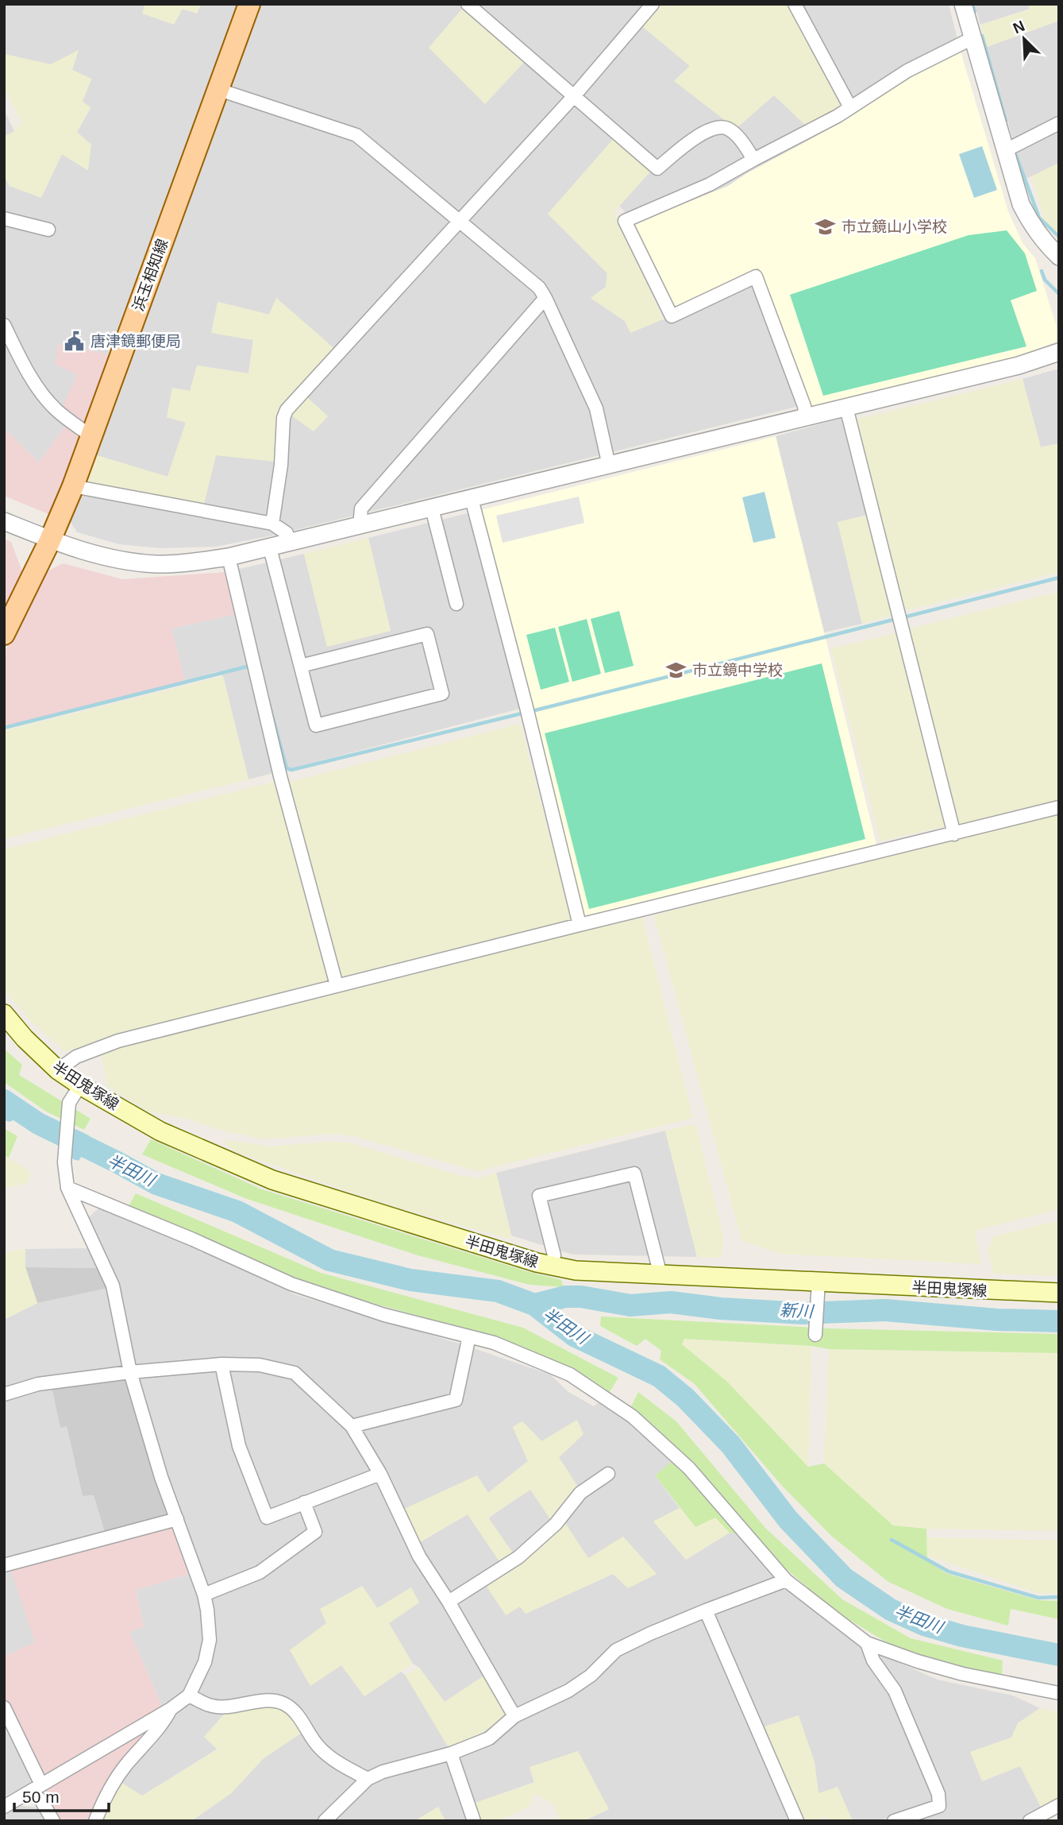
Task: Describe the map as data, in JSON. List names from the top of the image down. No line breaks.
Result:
{"streets":{"main road":["浜玉相知線","半田鬼塚線"]},"water":["半田川","新川"],"places":{"school or university":["市立鏡山小学校","市立鏡中学校"],"public building":["唐津鏡郵便局"]},"scale_bar":"50 m","north":"top left"}
